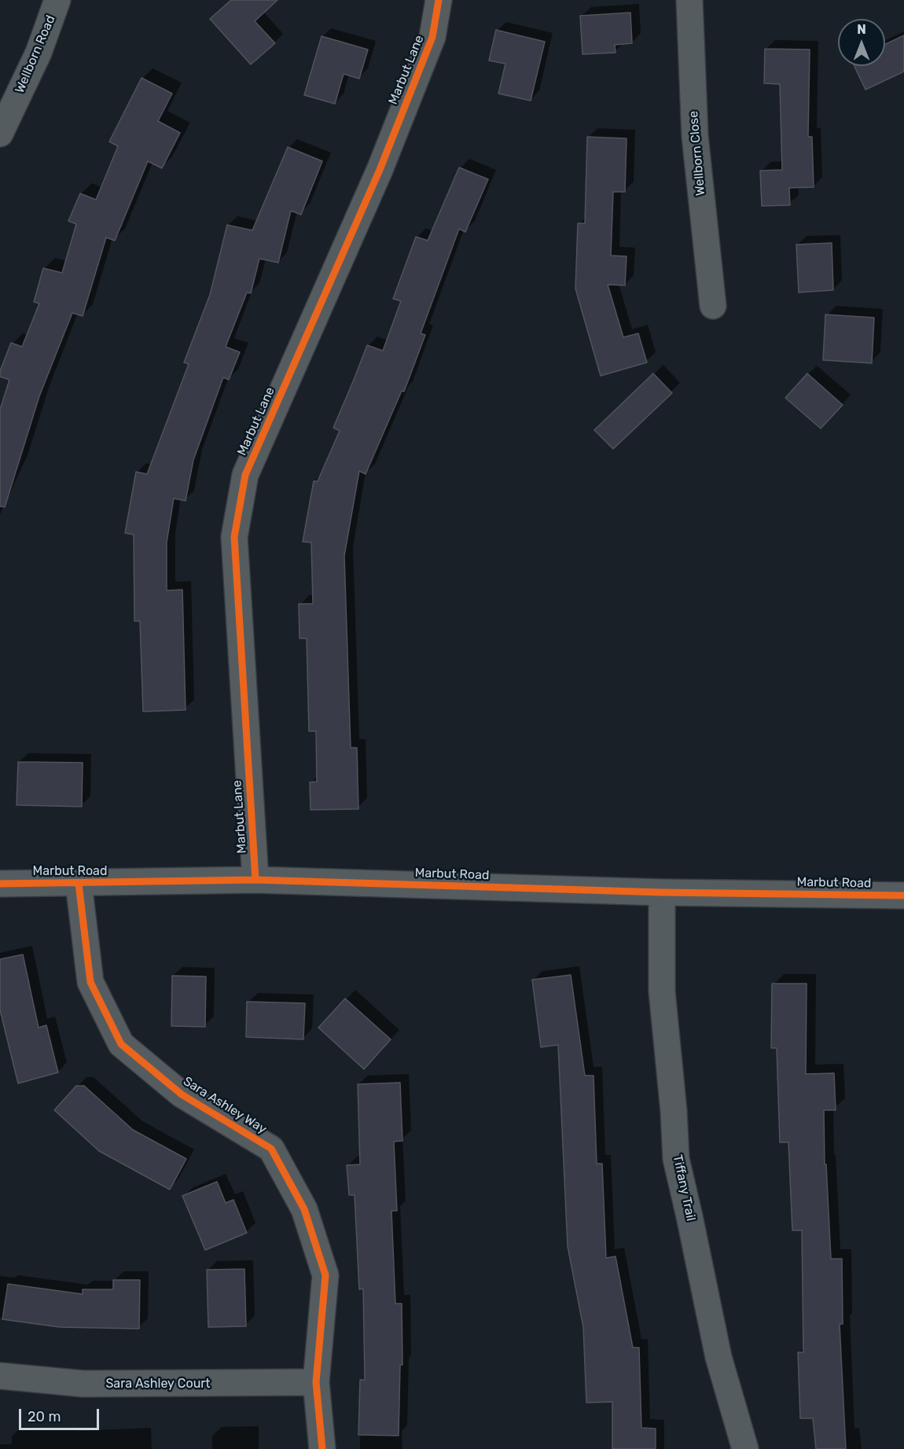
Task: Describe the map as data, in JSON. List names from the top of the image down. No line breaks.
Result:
{"streets":{"street":["Wellborn Road","Marbut Lane","Wellborn Close","Marbut Road","Sara Ashley Way","Tiffany Trail","Sara Ashley Court"]},"crossings":[["Marbut Lane","Marbut Road"],["Marbut Road","Sara Ashley Way"],["Marbut Road","Tiffany Trail"],["Sara Ashley Way","Sara Ashley Court"]],"scale_bar":"20 m","north":"top"}
